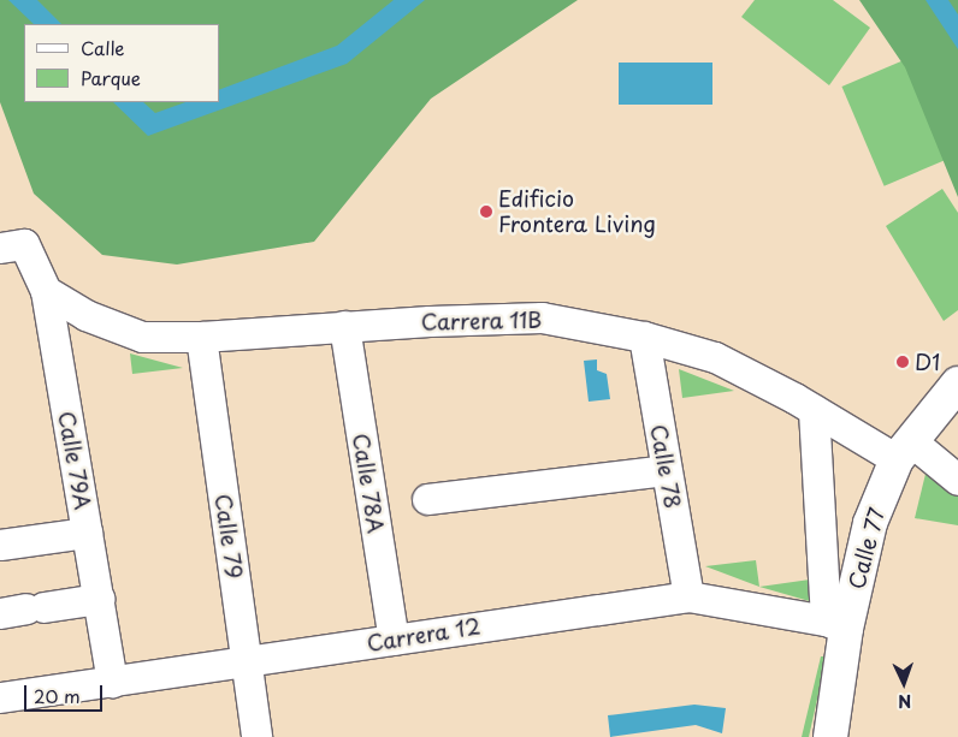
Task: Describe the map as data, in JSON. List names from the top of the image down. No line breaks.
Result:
{"streets":{"street":["Carrera 11B","Calle 79A","Calle 78","Calle 78A","Calle 79","Calle 77","Carrera 12"]},"crossings":[["Carrera 11B","Calle 79A"],["Carrera 11B","Calle 78"],["Carrera 11B","Calle 78A"],["Carrera 11B","Calle 79"],["Carrera 11B","Calle 77"],["Calle 79A","Carrera 12"],["Calle 78","Carrera 12"],["Calle 78A","Carrera 12"],["Calle 79","Carrera 12"],["Calle 77","Carrera 12"]],"places":["Edificio Frontera Living","D1"],"legend":["Calle","Parque"],"scale_bar":"20 m","north":"bottom"}
